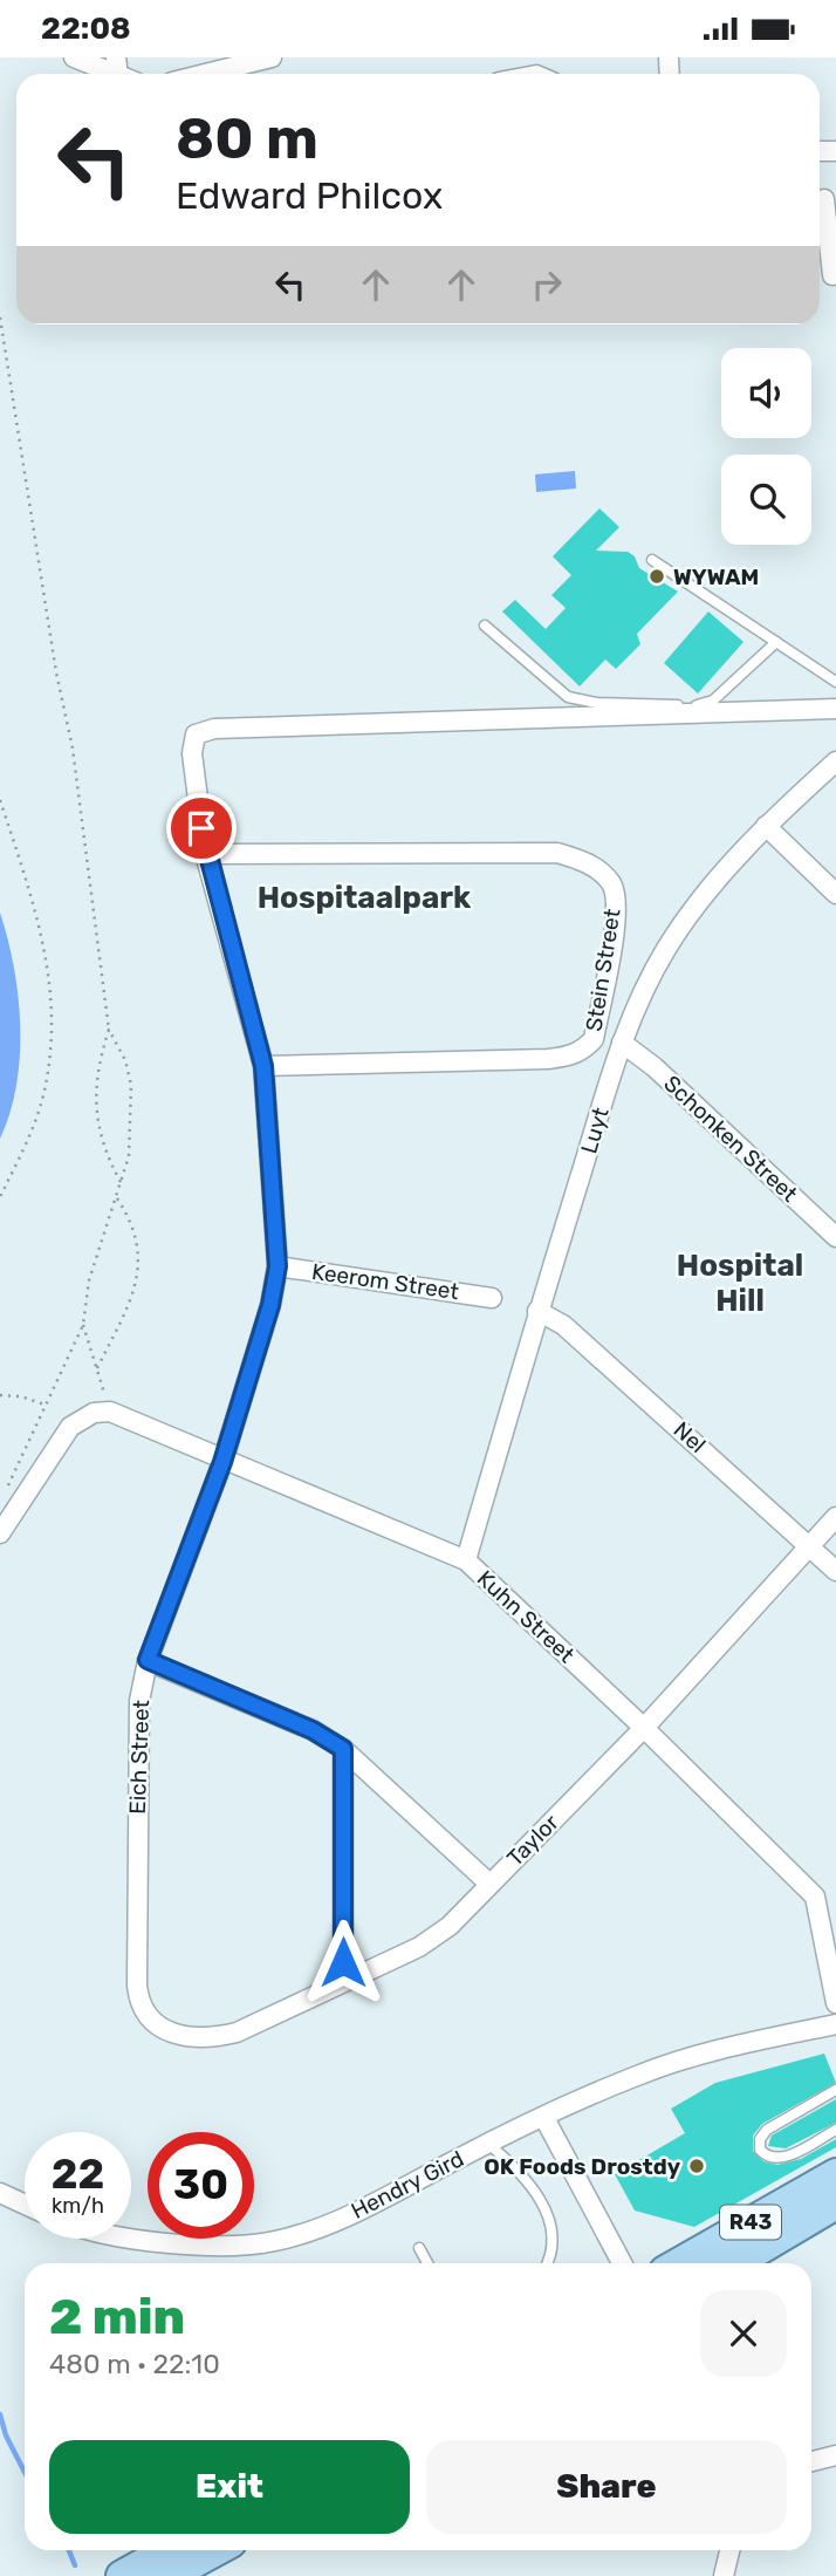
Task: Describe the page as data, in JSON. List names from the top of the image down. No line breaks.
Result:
{"streets":{"main road":["R43"],"street":["Stein Street","Luyt","Schonken Street","Keerom Street","Nel","Kuhn Street","Eich Street","Taylor","Hendry Gird"]},"crossings":[["Stein Street","Eich Street"],["Luyt","Schonken Street"],["Luyt","Nel"],["Luyt","Kuhn Street"],["Keerom Street","Eich Street"],["Nel","Taylor"],["Kuhn Street","Eich Street"],["Kuhn Street","Taylor"],["Eich Street","Taylor"]],"districts":["Hospitaalpark","Hospital Hill"],"places":["WYWAM","OK Foods Drostdy"],"page":{"status":"22:08","turn":["80 m","Edward Philcox"],"speed":"22 km/h","limit":"30","heading":["2 min","480 m · 22:10"],"buttons":["Exit","Share"]}}
